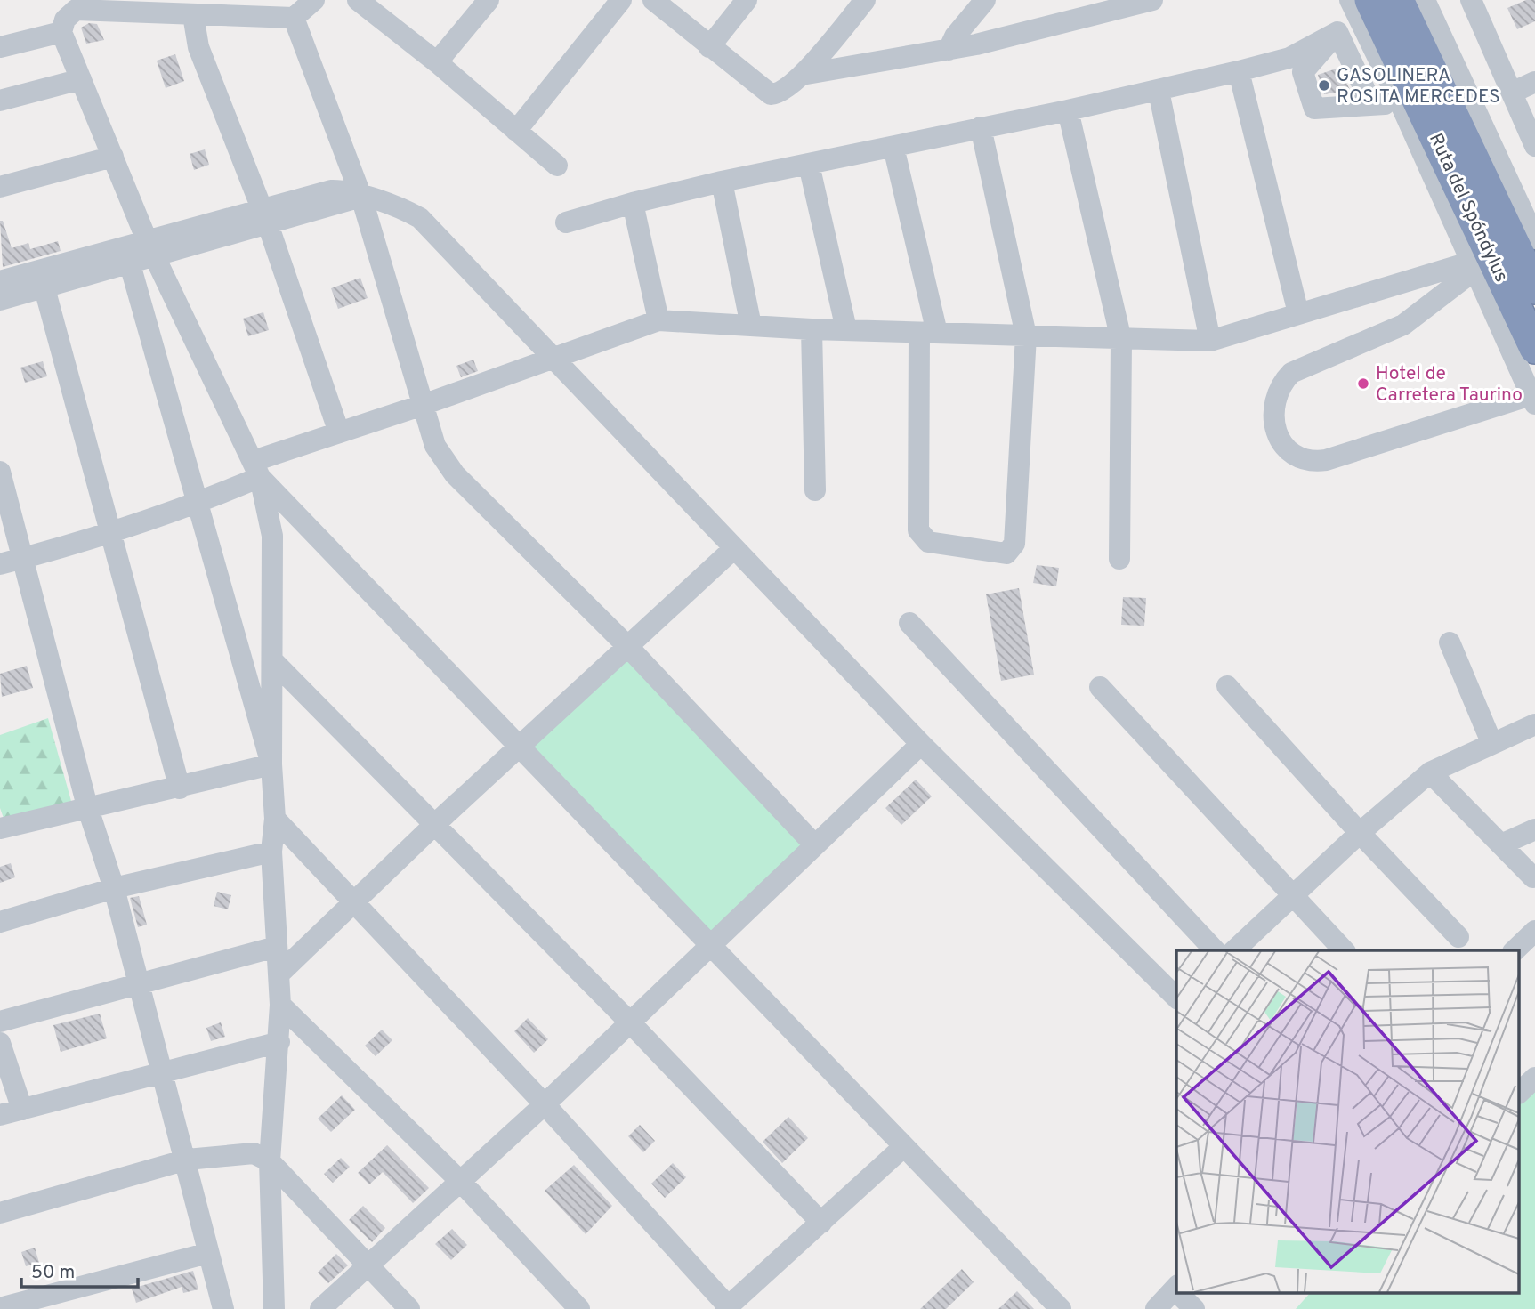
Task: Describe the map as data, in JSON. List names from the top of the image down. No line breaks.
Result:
{"streets":{"highway":["Ruta del Spóndylus"]},"places":["GASOLINERA ROSITA MERCEDES","Hotel de Carretera Taurino"],"scale_bar":"50 m"}
